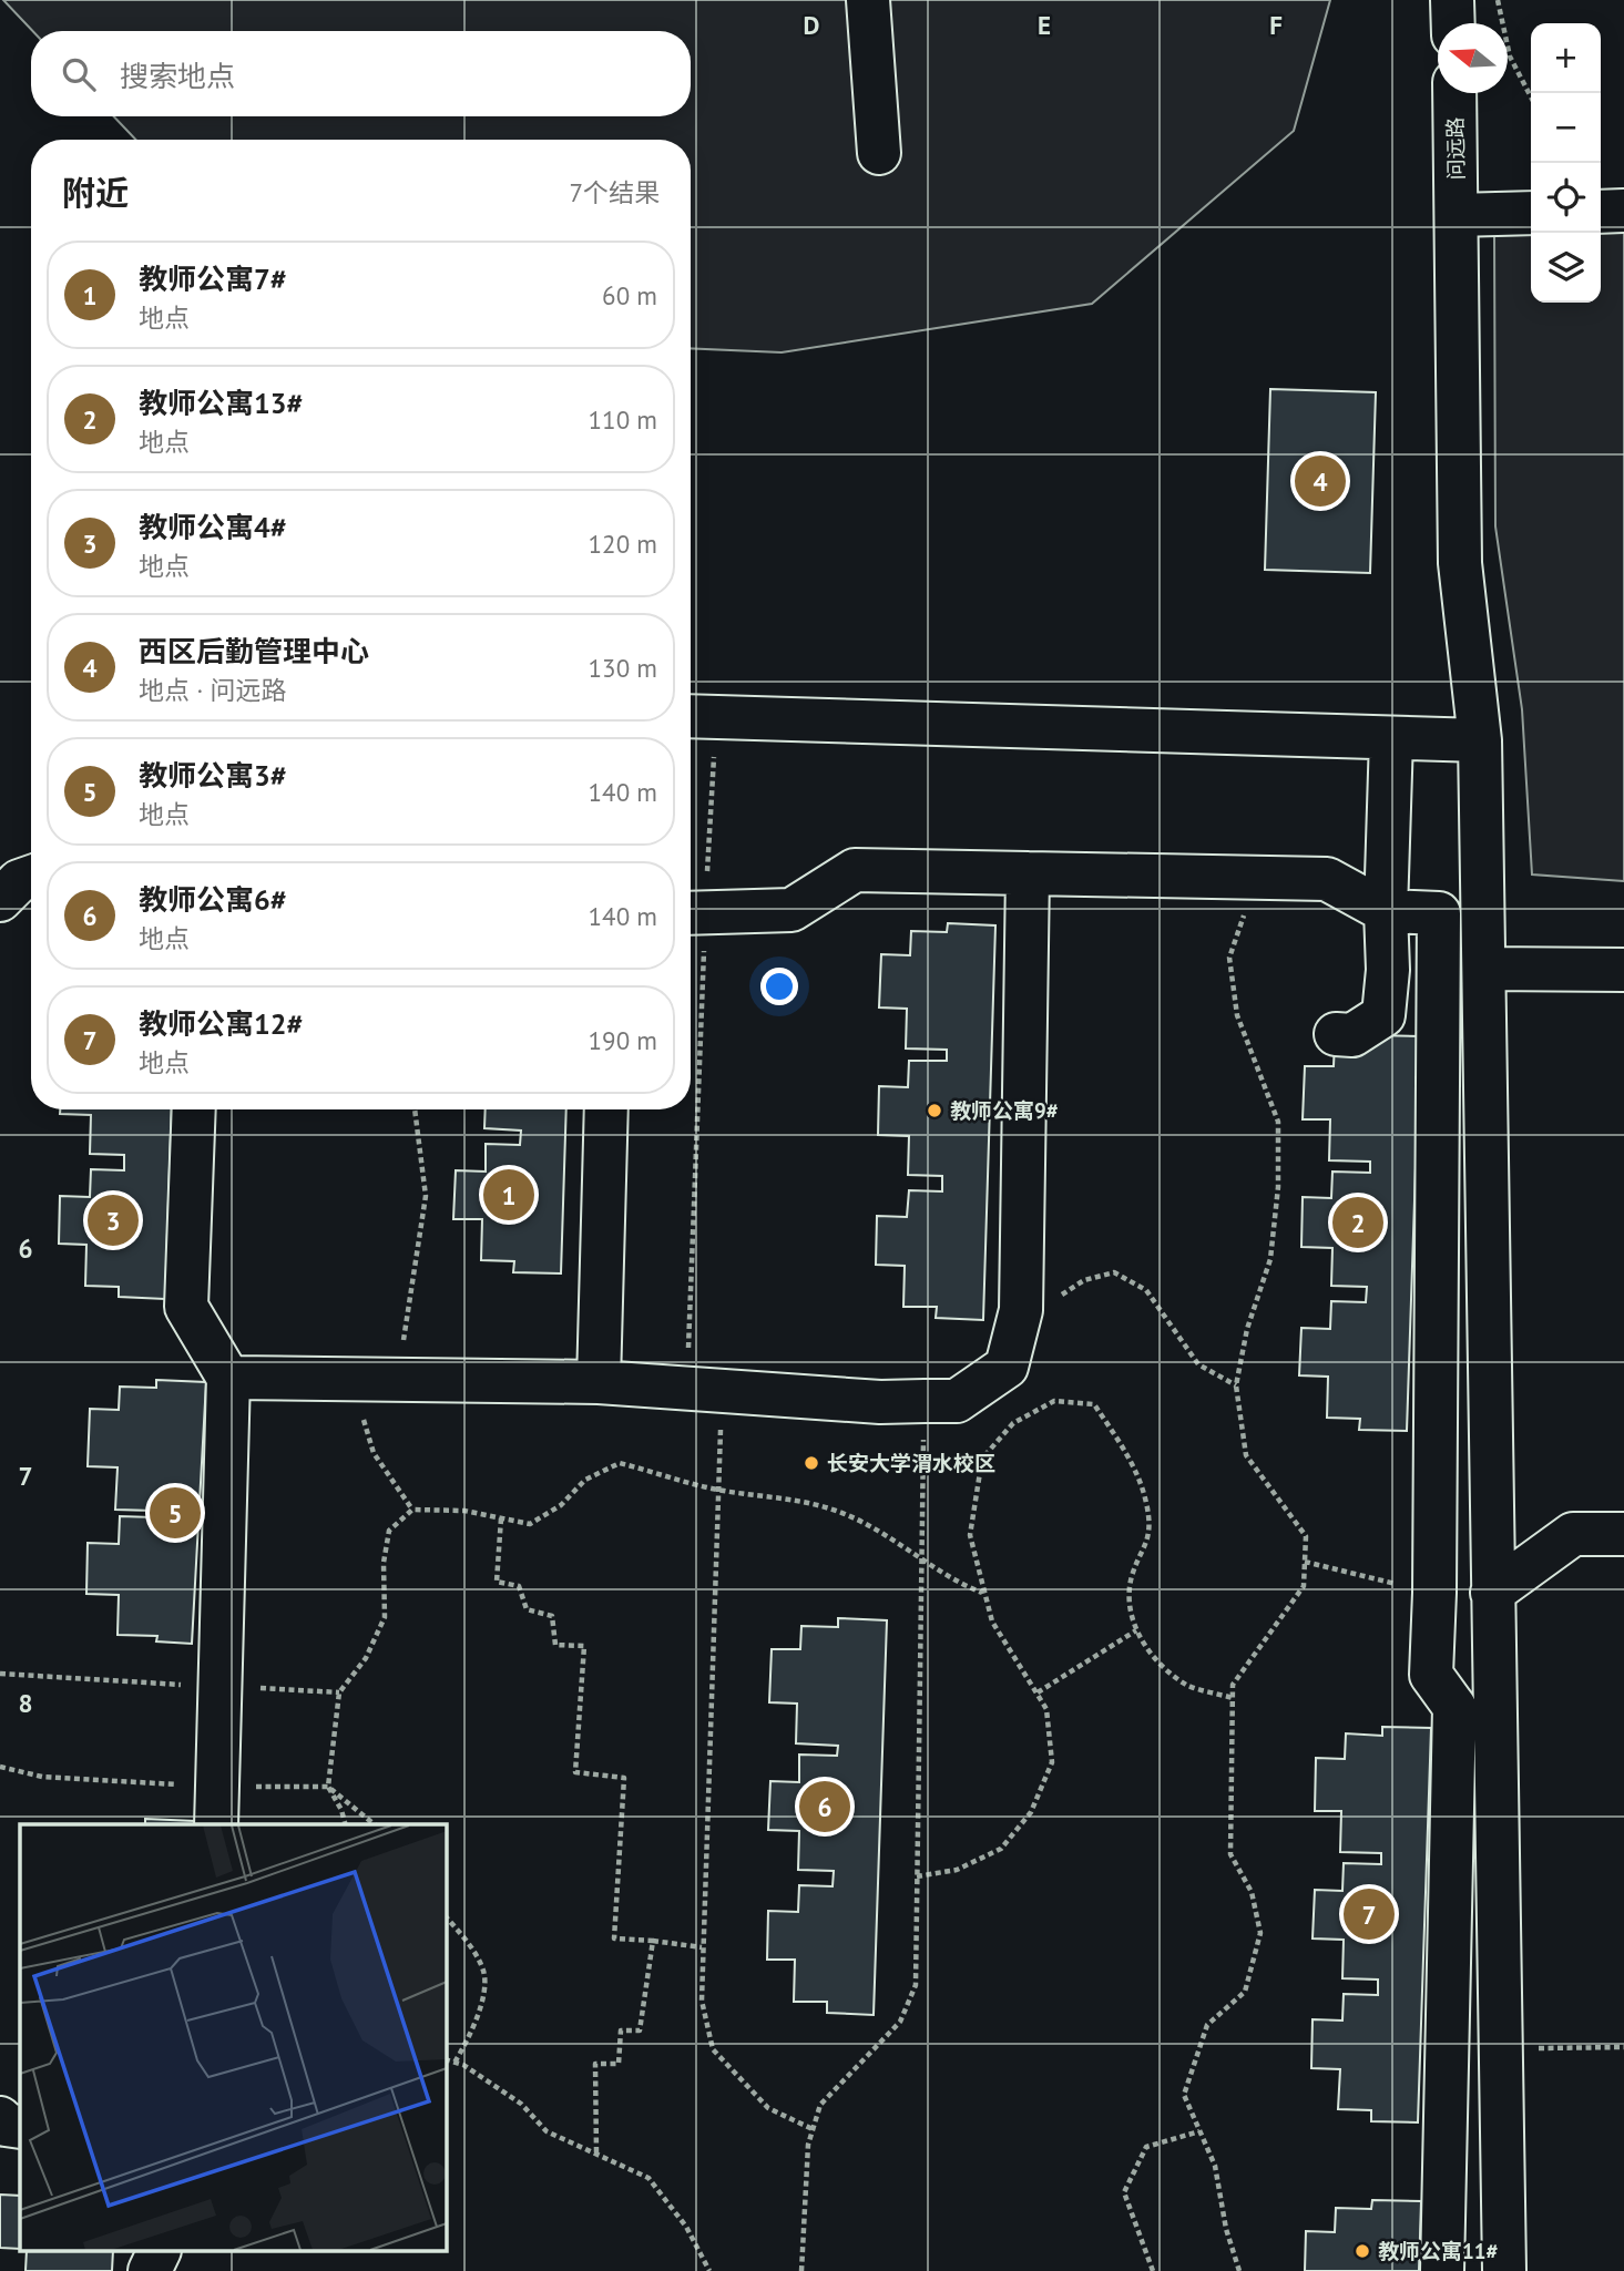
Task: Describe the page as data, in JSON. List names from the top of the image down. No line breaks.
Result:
{"streets":{"street":["问远路"]},"places":["教师公寓9#","长安大学渭水校区","教师公寓11#"],"north":"left","page":{"map_buttons":["+","−"],"search":"搜索地点","heading":["附近","7个结果"],"list":[{"mark":"1","name":"教师公寓7#","note":"地点","value":"60 m"},{"mark":"2","name":"教师公寓13#","note":"地点","value":"110 m"},{"mark":"3","name":"教师公寓4#","note":"地点","value":"120 m"},{"mark":"4","name":"西区后勤管理中心","note":"地点 · 问远路","value":"130 m"},{"mark":"5","name":"教师公寓3#","note":"地点","value":"140 m"},{"mark":"6","name":"教师公寓6#","note":"地点","value":"140 m"},{"mark":"7","name":"教师公寓12#","note":"地点","value":"190 m"}],"pins":["4","1","3","2","5","6","7"]},"grid":{"columns":["D","E","F"],"rows":["6","7","8"]}}
